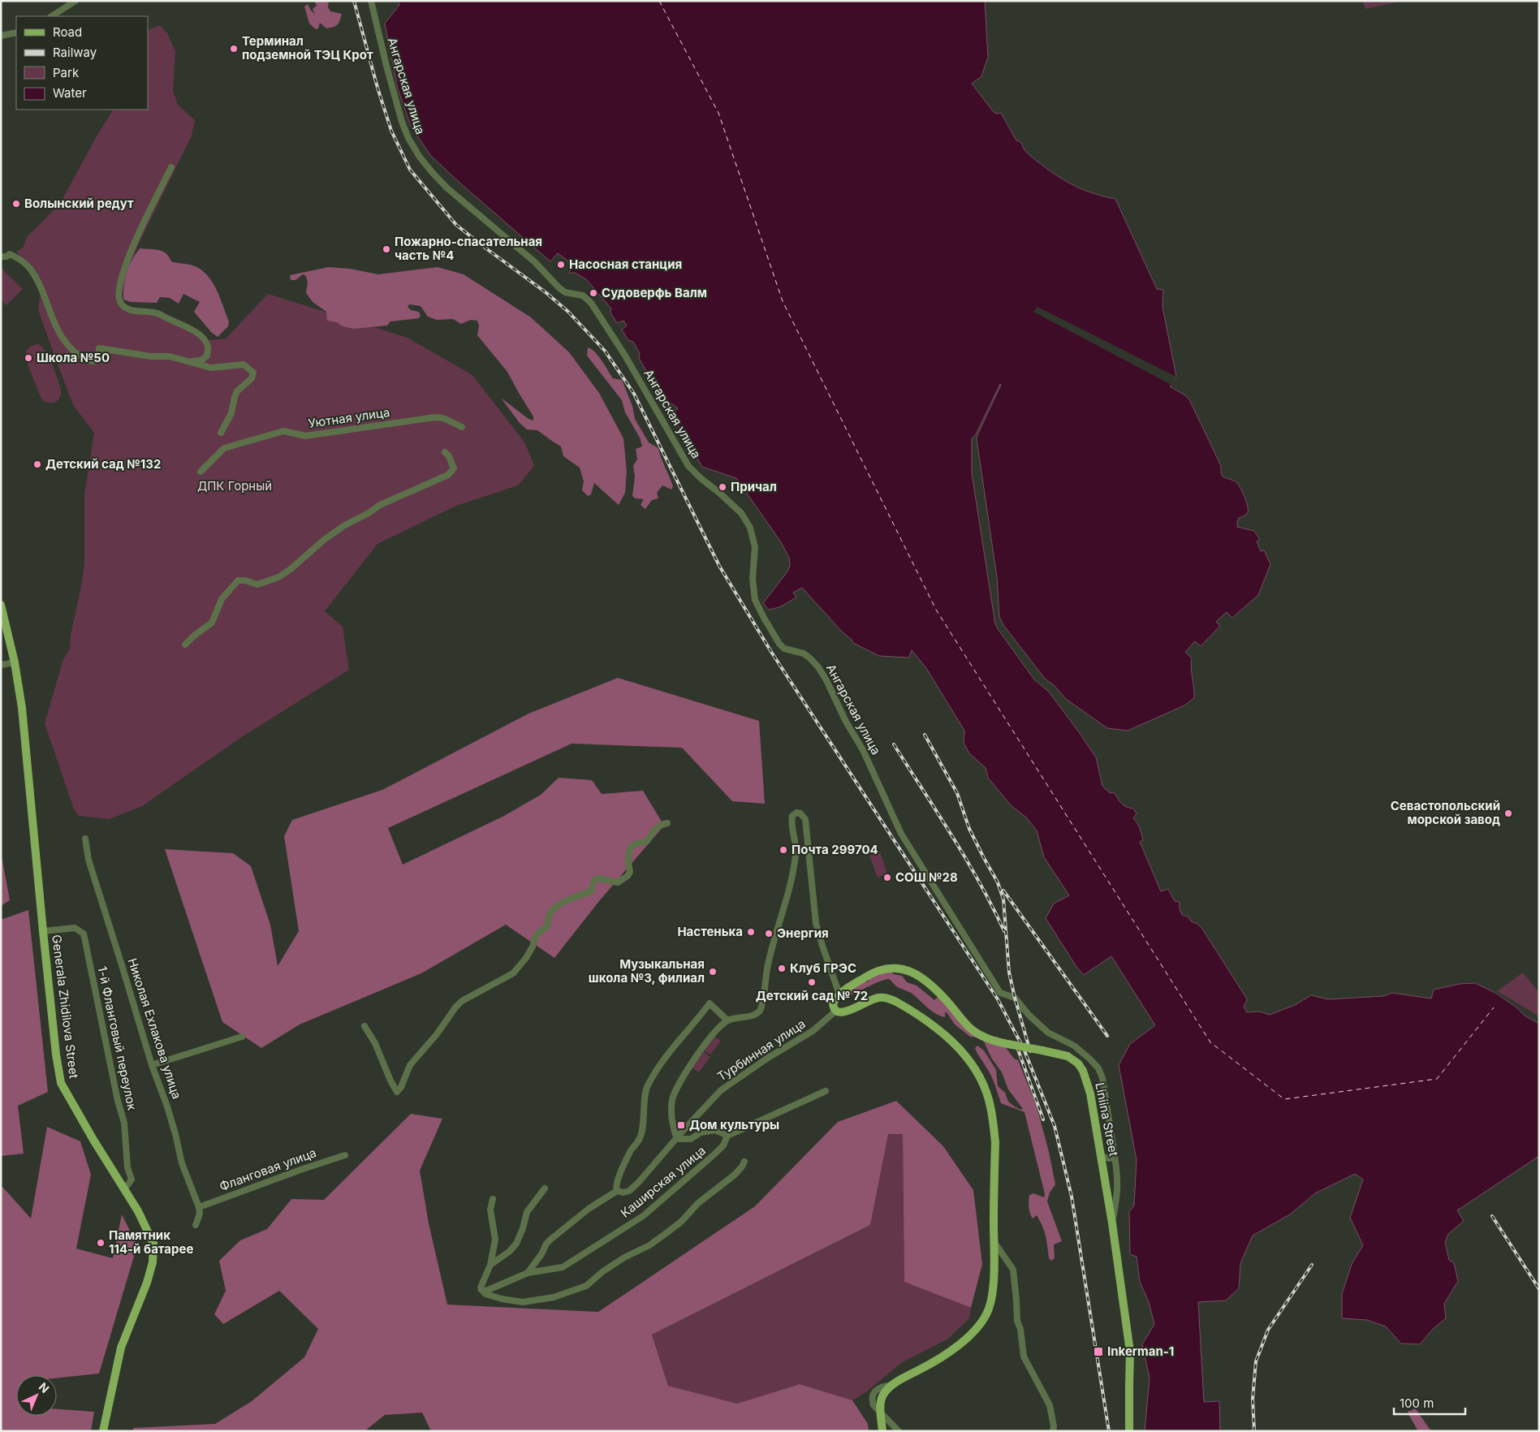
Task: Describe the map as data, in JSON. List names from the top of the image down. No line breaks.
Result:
{"streets":{"main road":["Generala Zhidilova Street","Liniina Street"],"street":["Ангарская улица","Уютная улица","Николая Ехлакова улица","1-й Фланговый переулок","Турбинная улица","Фланговая улица","Каширская улица"]},"crossings":[["Ангарская улица","Liniina Street"],["Generala Zhidilova Street","1-й Фланговый переулок"],["Николая Ехлакова улица","Фланговая улица"],["Турбинная улица","Каширская улица"]],"parks":["ДПК Горный"],"places":{"other":["Терминал подземной ТЭЦ Крот","Волынский редут","Пожарно-спасательная часть №4","Насосная станция","Судоверфь Валм","Школа №50","Детский сад №132","Причал","Севастопольский морской завод","Почта 299704","СОШ №28","Настенька","Энергия","Клуб ГРЭС","Музыкальная школа №3, филиал","Детский сад № 72","Памятник 114-й батарее"],"transit":["Дом культуры","Inkerman-1"]},"legend":["Road","Railway","Park","Water"],"scale_bar":"100 m","north":"top right"}
